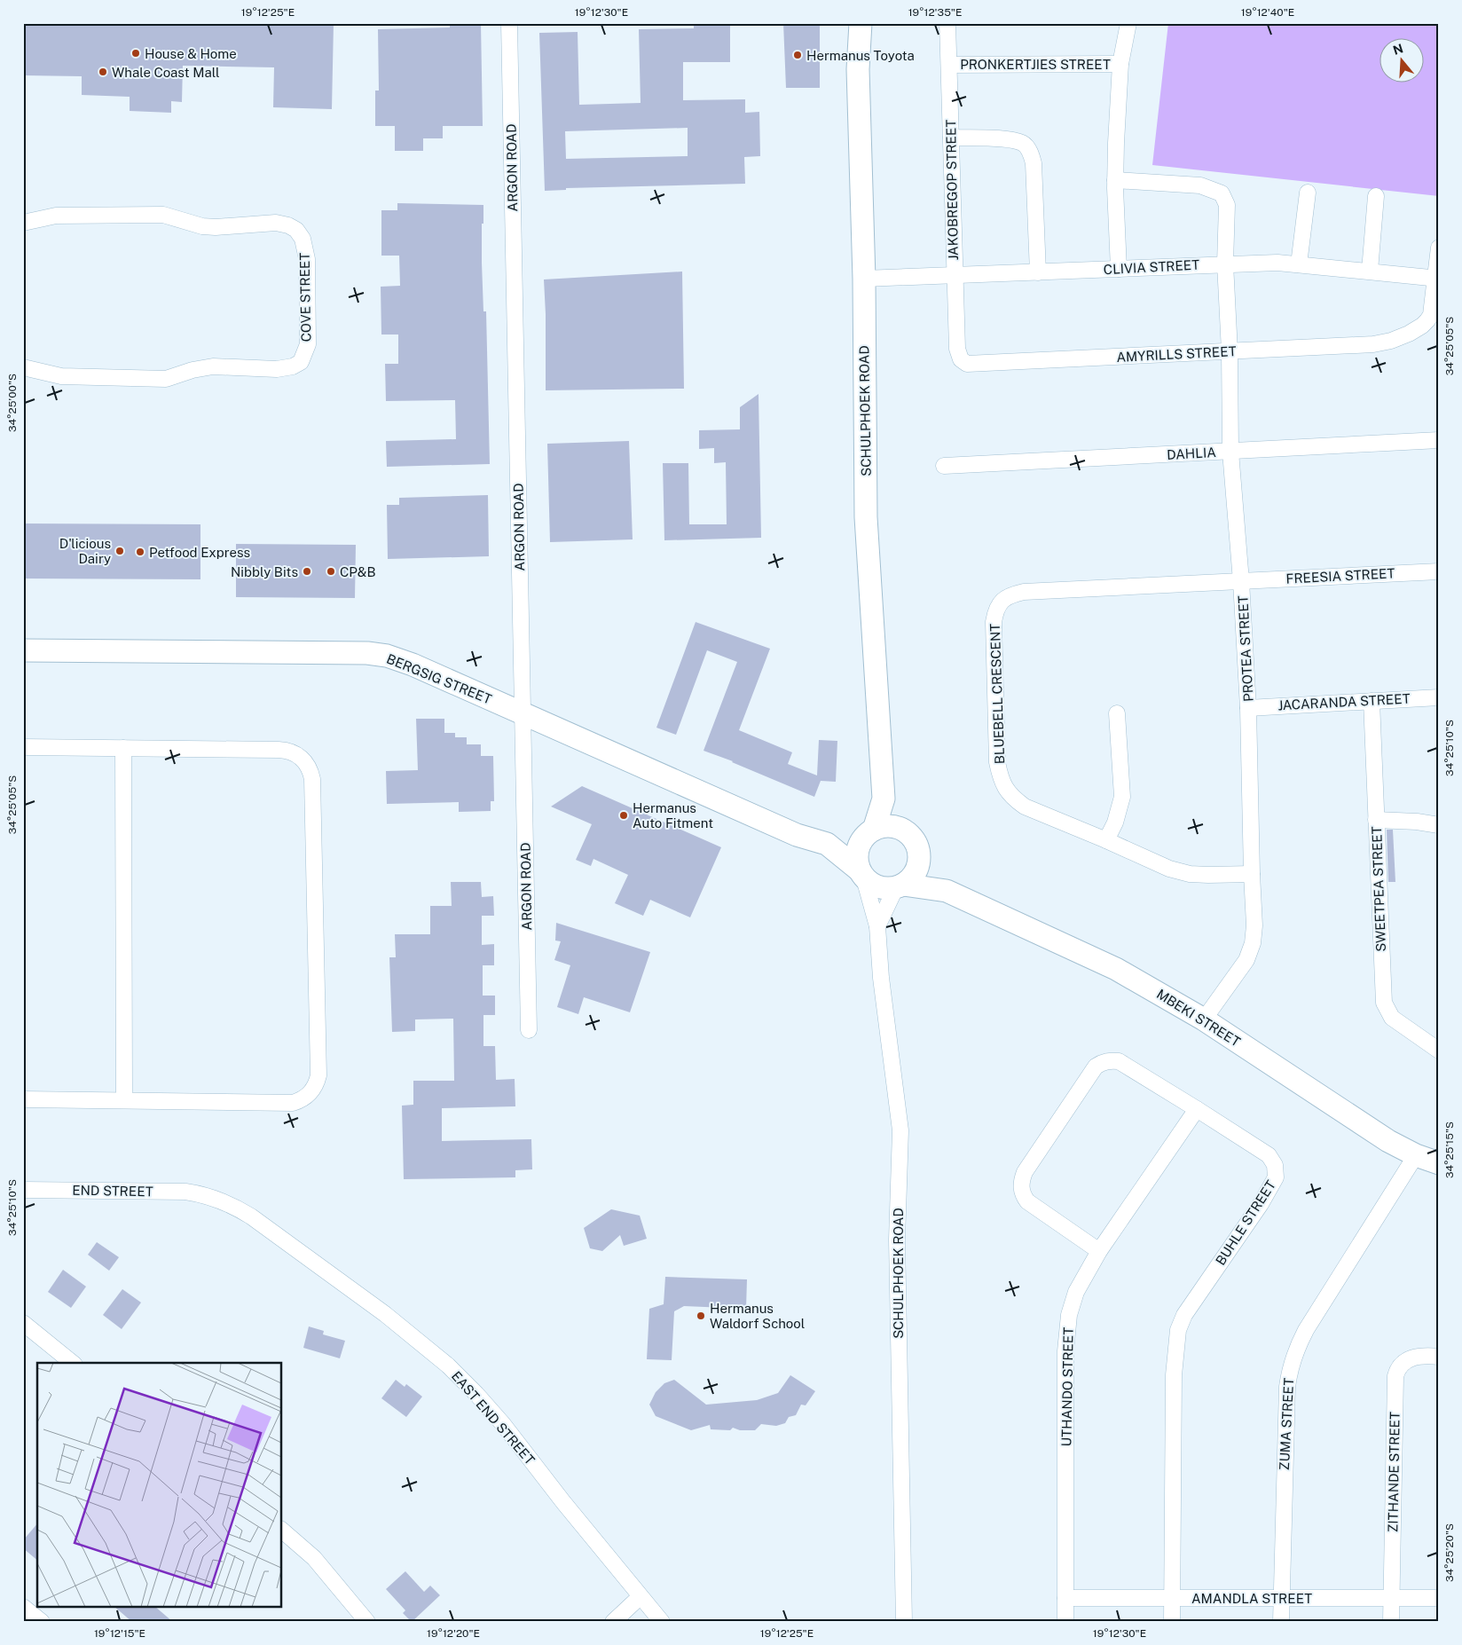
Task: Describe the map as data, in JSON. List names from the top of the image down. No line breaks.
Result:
{"streets":{"street":["PRONKERTJIES STREET","ARGON ROAD","JAKOBREGOP STREET","CLIVIA STREET","COVE STREET","AMYRILLS STREET","SCHULPHOEK ROAD","DAHLIA","FREESIA STREET","PROTEA STREET","BERGSIG STREET","BLUEBELL CRESCENT","JACARANDA STREET","SWEETPEA STREET","MBEKI STREET","END STREET","BUHLE STREET","UTHANDO STREET","EAST END STREET","ZUMA STREET","ZITHANDE STREET","AMANDLA STREET"]},"crossings":[["PRONKERTJIES STREET","JAKOBREGOP STREET"],["ARGON ROAD","BERGSIG STREET"],["JAKOBREGOP STREET","CLIVIA STREET"],["JAKOBREGOP STREET","AMYRILLS STREET"],["CLIVIA STREET","AMYRILLS STREET"],["CLIVIA STREET","SCHULPHOEK ROAD"],["CLIVIA STREET","PROTEA STREET"],["AMYRILLS STREET","PROTEA STREET"],["SCHULPHOEK ROAD","BERGSIG STREET"],["SCHULPHOEK ROAD","MBEKI STREET"],["DAHLIA","PROTEA STREET"],["FREESIA STREET","PROTEA STREET"],["FREESIA STREET","BLUEBELL CRESCENT"],["PROTEA STREET","BLUEBELL CRESCENT"],["PROTEA STREET","JACARANDA STREET"],["PROTEA STREET","MBEKI STREET"],["BERGSIG STREET","MBEKI STREET"],["JACARANDA STREET","SWEETPEA STREET"],["MBEKI STREET","ZUMA STREET"],["END STREET","EAST END STREET"],["BUHLE STREET","UTHANDO STREET"],["BUHLE STREET","AMANDLA STREET"],["UTHANDO STREET","AMANDLA STREET"],["ZUMA STREET","AMANDLA STREET"],["ZITHANDE STREET","AMANDLA STREET"]],"places":["House & Home","Hermanus Toyota","Whale Coast Mall","D'licious Dairy","Petfood Express","Nibbly Bits","CP&B","Hermanus Auto Fitment","Hermanus Waldorf School"],"north":"top","coordinates":["19°12'25\"E","19°12'30\"E","19°12'35\"E","19°12'40\"E","34°25'05\"S","34°25'00\"S","34°25'10\"S","34°25'15\"S","34°25'20\"S","19°12'15\"E","19°12'20\"E"]}
